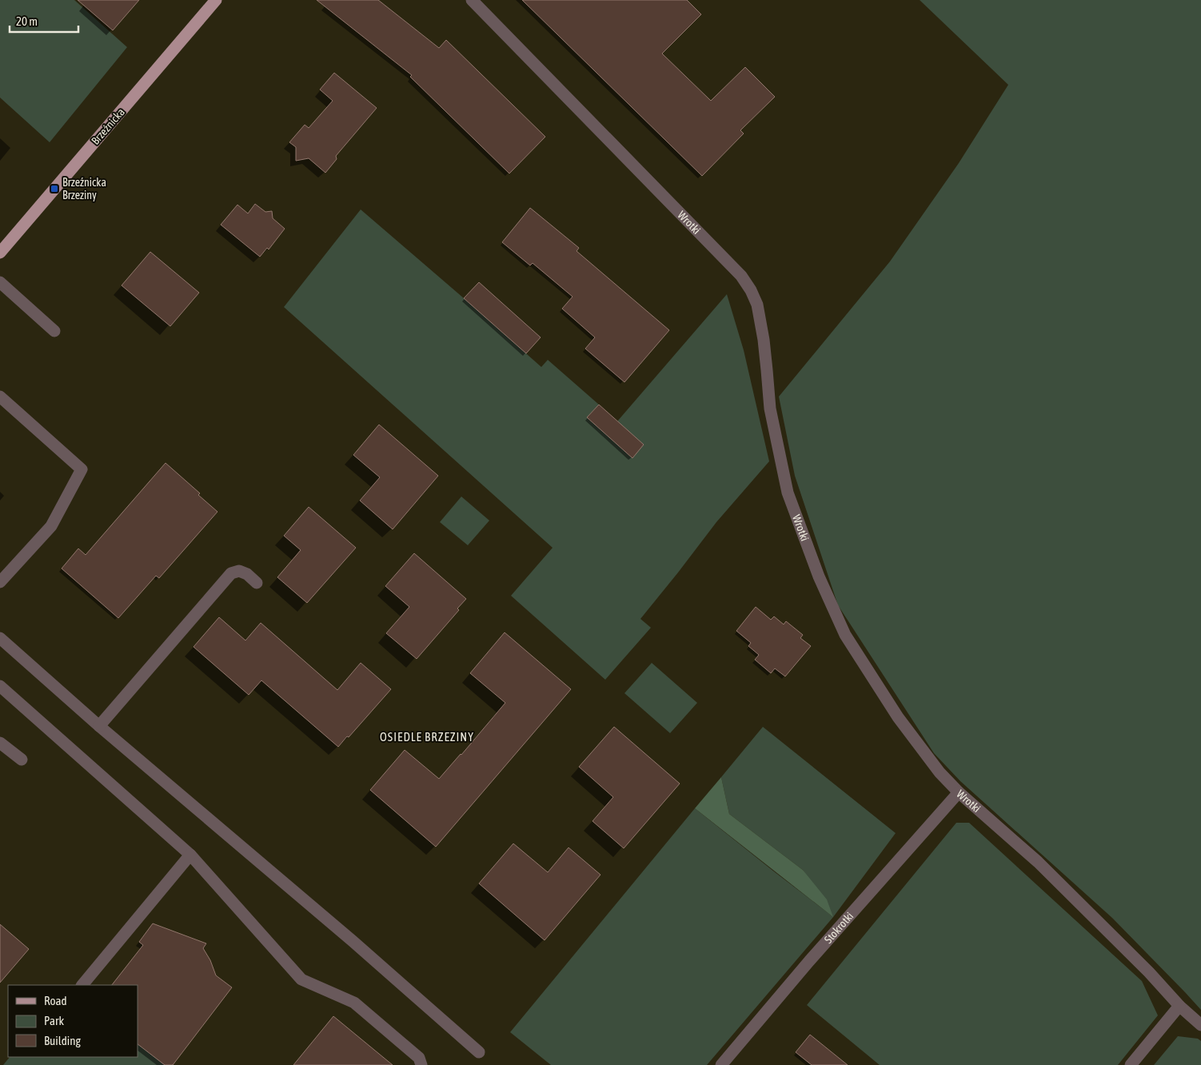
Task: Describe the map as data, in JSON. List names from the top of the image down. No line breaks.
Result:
{"streets":{"main road":["Brzeźnicka"],"street":["Wrotki","Stokrotki"]},"crossings":[["Wrotki","Stokrotki"]],"districts":["OSIEDLE BRZEZINY"],"places":{"transit":["Brzeźnicka Brzeziny"]},"legend":["Road","Park","Building"],"scale_bar":"20 m"}
